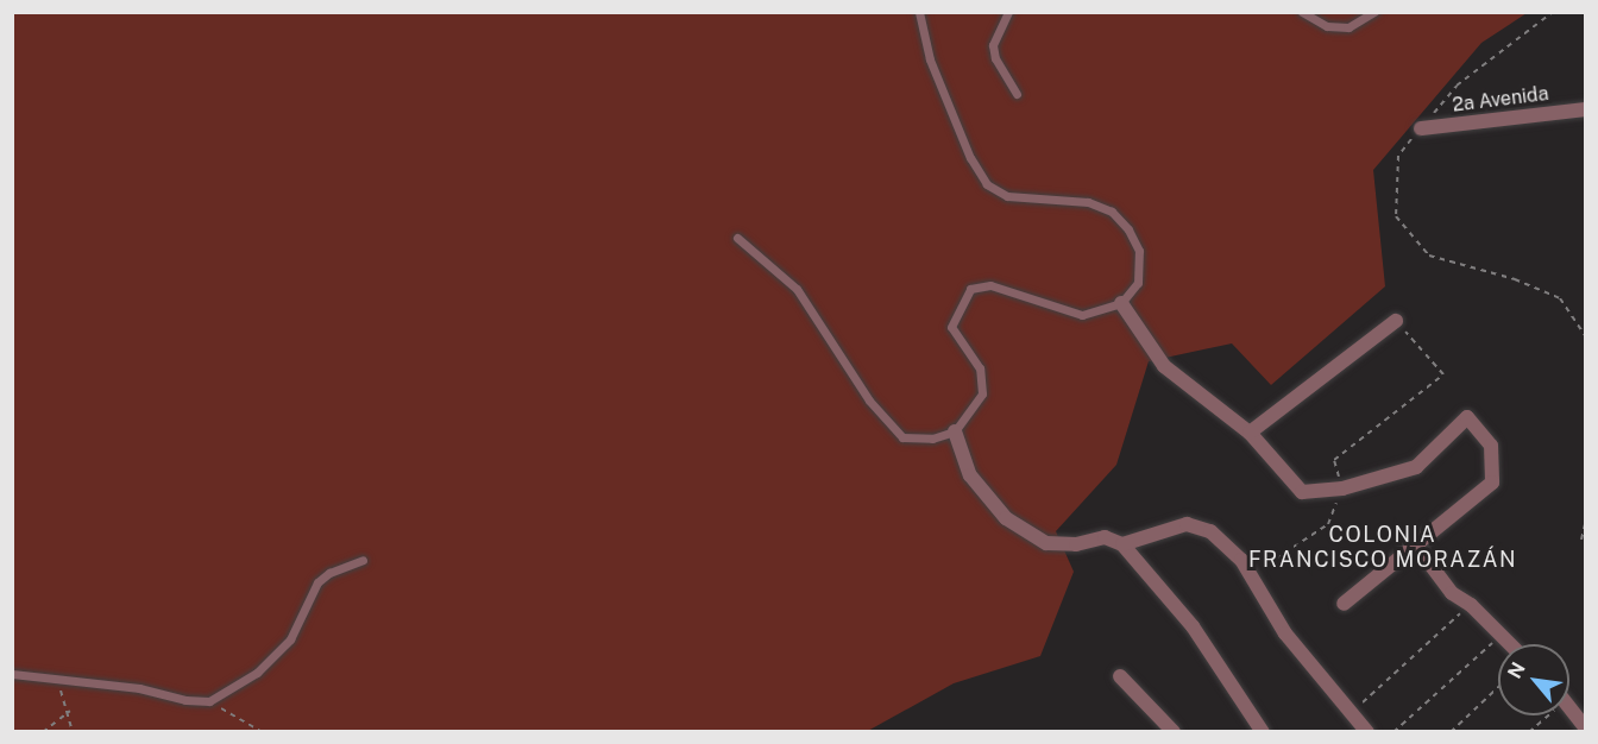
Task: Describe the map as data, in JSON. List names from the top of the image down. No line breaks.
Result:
{"streets":{"street":["2a Avenida"]},"districts":["COLONIA FRANCISCO MORAZÁN"],"north":"top left"}
